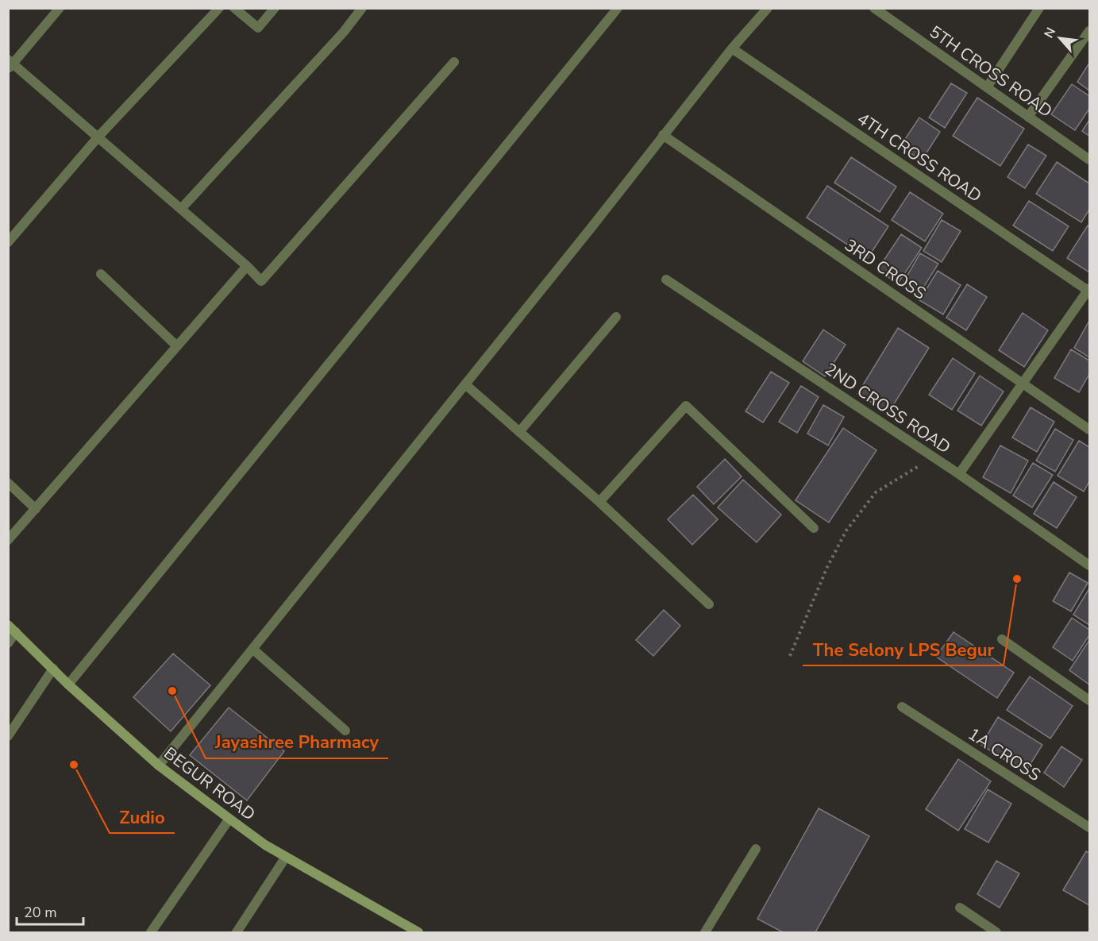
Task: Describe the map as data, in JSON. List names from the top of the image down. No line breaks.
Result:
{"streets":{"main road":["BEGUR ROAD"],"street":["5TH CROSS ROAD","4TH CROSS ROAD","3RD CROSS","2ND CROSS ROAD","1A CROSS"]},"places":["The Selony LPS Begur","Jayashree Pharmacy","Zudio"],"scale_bar":"20 m","north":"top left"}
